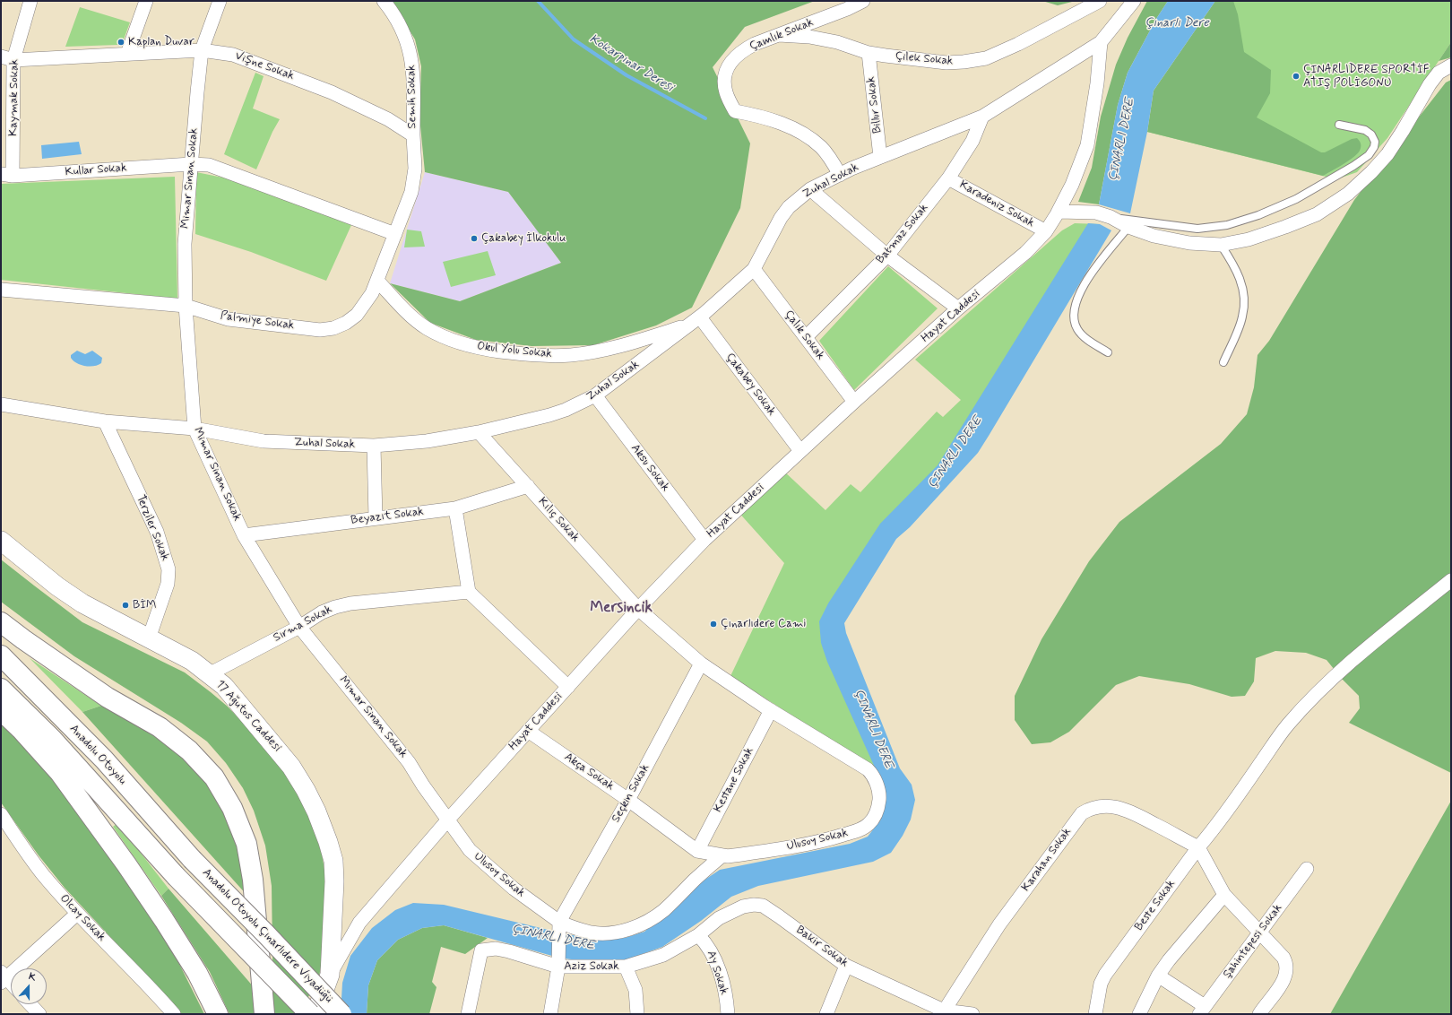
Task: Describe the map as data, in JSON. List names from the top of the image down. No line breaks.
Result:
{"streets":{"highway":["Anadolu Otoyolu","Anadolu Otoyolu Çınarlıdere Viyadüğü"],"street":["Çamlık Sokak","Çilek Sokak","Vişne Sokak","Semih Sokak","Kaymak Sokak","Billur Sokak","Kullar Sokak","Mimar Sinan Sokak","Zuhal Sokak","Karadeniz Sokak","Batmaz Sokak","Hayat Caddesi","Palmiye Sokak","Çalık Sokak","Okul Yolu Sokak","Çakabey Sokak","Aksu Sokak","Beyazıt Sokak","Kılıç Sokak","Terziler Sokak","Sırma Sokak","17 Ağutos Caddesi","Akça Sokak","Kestane Sokak","Seçkin Sokak","Ulusoy Sokak","Karahan Sokak","Beste Sokak","Olcay Sokak","Şahintepesi Sokak","Bakir Sokak","Aziz Sokak","Ay Sokak"]},"crossings":[["Çamlık Sokak","Çilek Sokak"],["Çamlık Sokak","Zuhal Sokak"],["Çilek Sokak","Billur Sokak"],["Vişne Sokak","Semih Sokak"],["Vişne Sokak","Kaymak Sokak"],["Vişne Sokak","Mimar Sinan Sokak"],["Kaymak Sokak","Kullar Sokak"],["Billur Sokak","Zuhal Sokak"],["Kullar Sokak","Mimar Sinan Sokak"],["Kullar Sokak","Palmiye Sokak"],["Mimar Sinan Sokak","Zuhal Sokak"],["Mimar Sinan Sokak","Hayat Caddesi"],["Mimar Sinan Sokak","Palmiye Sokak"],["Mimar Sinan Sokak","Beyazıt Sokak"],["Mimar Sinan Sokak","Sırma Sokak"],["Mimar Sinan Sokak","Ulusoy Sokak"],["Zuhal Sokak","Batmaz Sokak"],["Zuhal Sokak","Hayat Caddesi"],["Zuhal Sokak","Çalık Sokak"],["Zuhal Sokak","Okul Yolu Sokak"],["Zuhal Sokak","Çakabey Sokak"],["Zuhal Sokak","Aksu Sokak"],["Zuhal Sokak","Kılıç Sokak"],["Zuhal Sokak","Terziler Sokak"],["Karadeniz Sokak","Batmaz Sokak"],["Karadeniz Sokak","Hayat Caddesi"],["Batmaz Sokak","Çalık Sokak"],["Hayat Caddesi","Çalık Sokak"],["Hayat Caddesi","Çakabey Sokak"],["Hayat Caddesi","Aksu Sokak"],["Hayat Caddesi","Kılıç Sokak"],["Hayat Caddesi","17 Ağutos Caddesi"],["Hayat Caddesi","Akça Sokak"],["Hayat Caddesi","Ulusoy Sokak"],["Palmiye Sokak","Okul Yolu Sokak"],["Okul Yolu Sokak","Çakabey Sokak"],["Beyazıt Sokak","Kılıç Sokak"],["Kılıç Sokak","Ulusoy Sokak"],["Terziler Sokak","17 Ağutos Caddesi"],["Sırma Sokak","17 Ağutos Caddesi"],["Anadolu Otoyolu","Anadolu Otoyolu Çınarlıdere Viyadüğü"],["Akça Sokak","Kestane Sokak"],["Akça Sokak","Seçkin Sokak"],["Akça Sokak","Ulusoy Sokak"],["Kestane Sokak","Ulusoy Sokak"],["Seçkin Sokak","Ulusoy Sokak"],["Karahan Sokak","Beste Sokak"],["Karahan Sokak","Bakir Sokak"],["Bakir Sokak","Aziz Sokak"],["Bakir Sokak","Ay Sokak"],["Aziz Sokak","Ay Sokak"]],"districts":["Mersincik"],"water":["Çınarlı Dere","Kokarpınar Deresi","ÇINARLI DERE"],"places":["Kaplan Duvar","ÇINARLIDERE SPORTİF ATIŞ POLİGONU","Çakabey İlkokulu","BİM","Çınarlıdere Cami"],"north":"top"}
